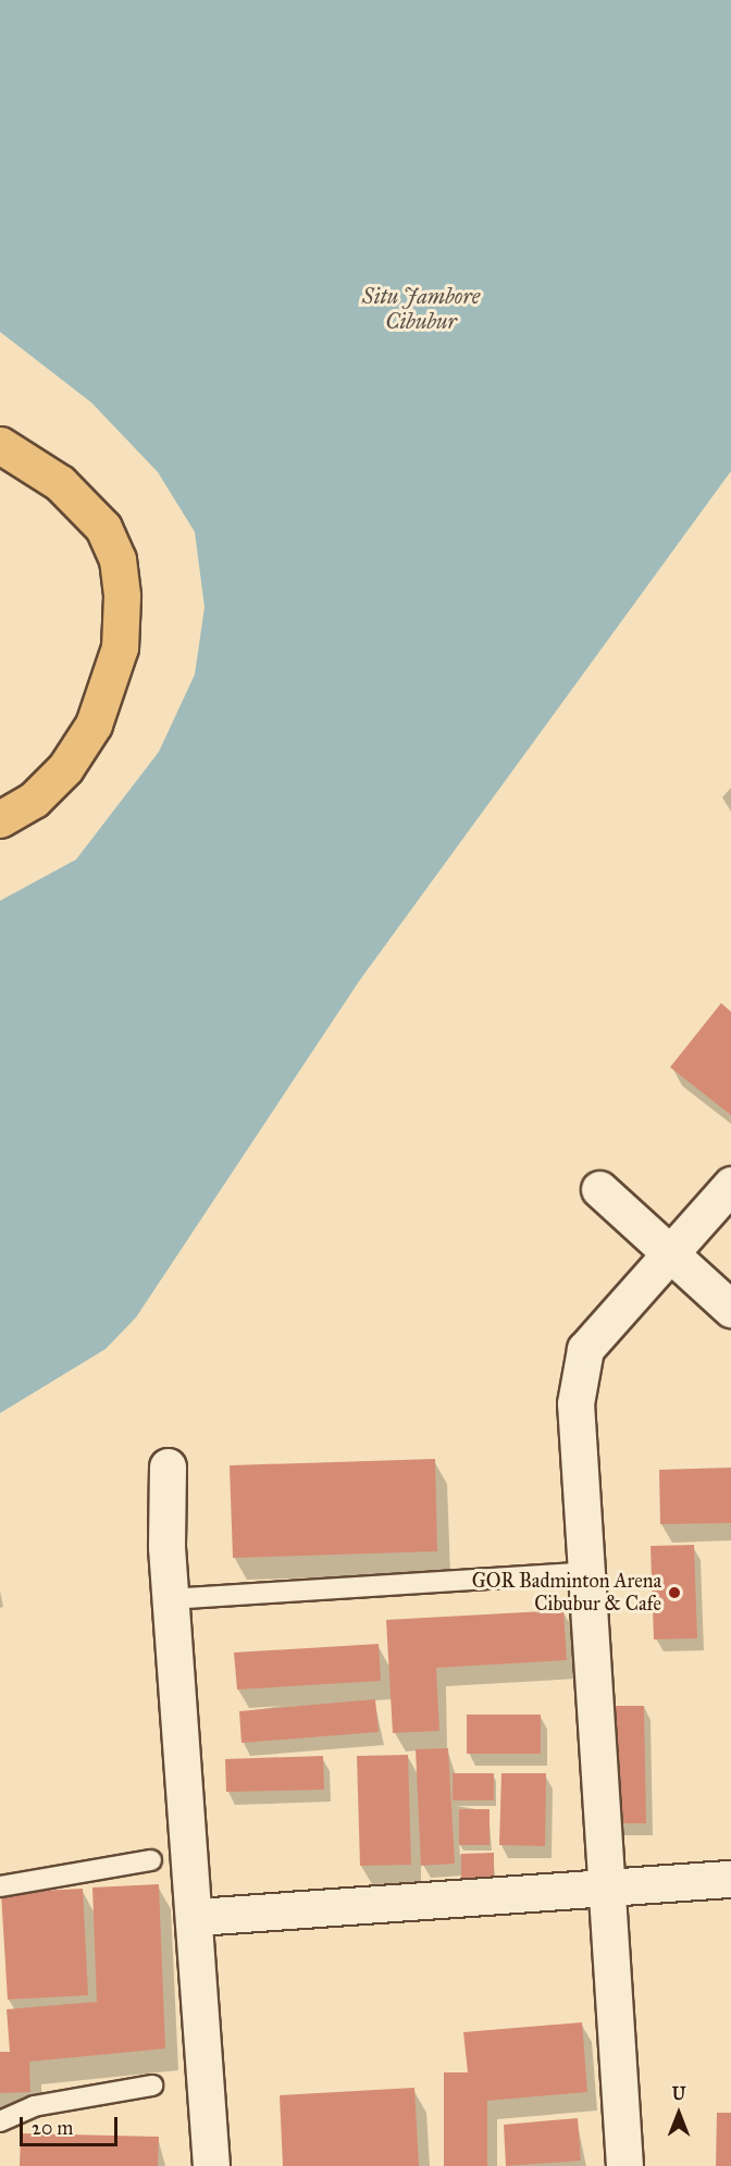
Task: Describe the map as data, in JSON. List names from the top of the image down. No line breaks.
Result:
{"water":["Situ Jambore Cibubur"],"places":["GOR Badminton Arena Cibubur & Cafe"],"scale_bar":"20 m","north":"top"}
